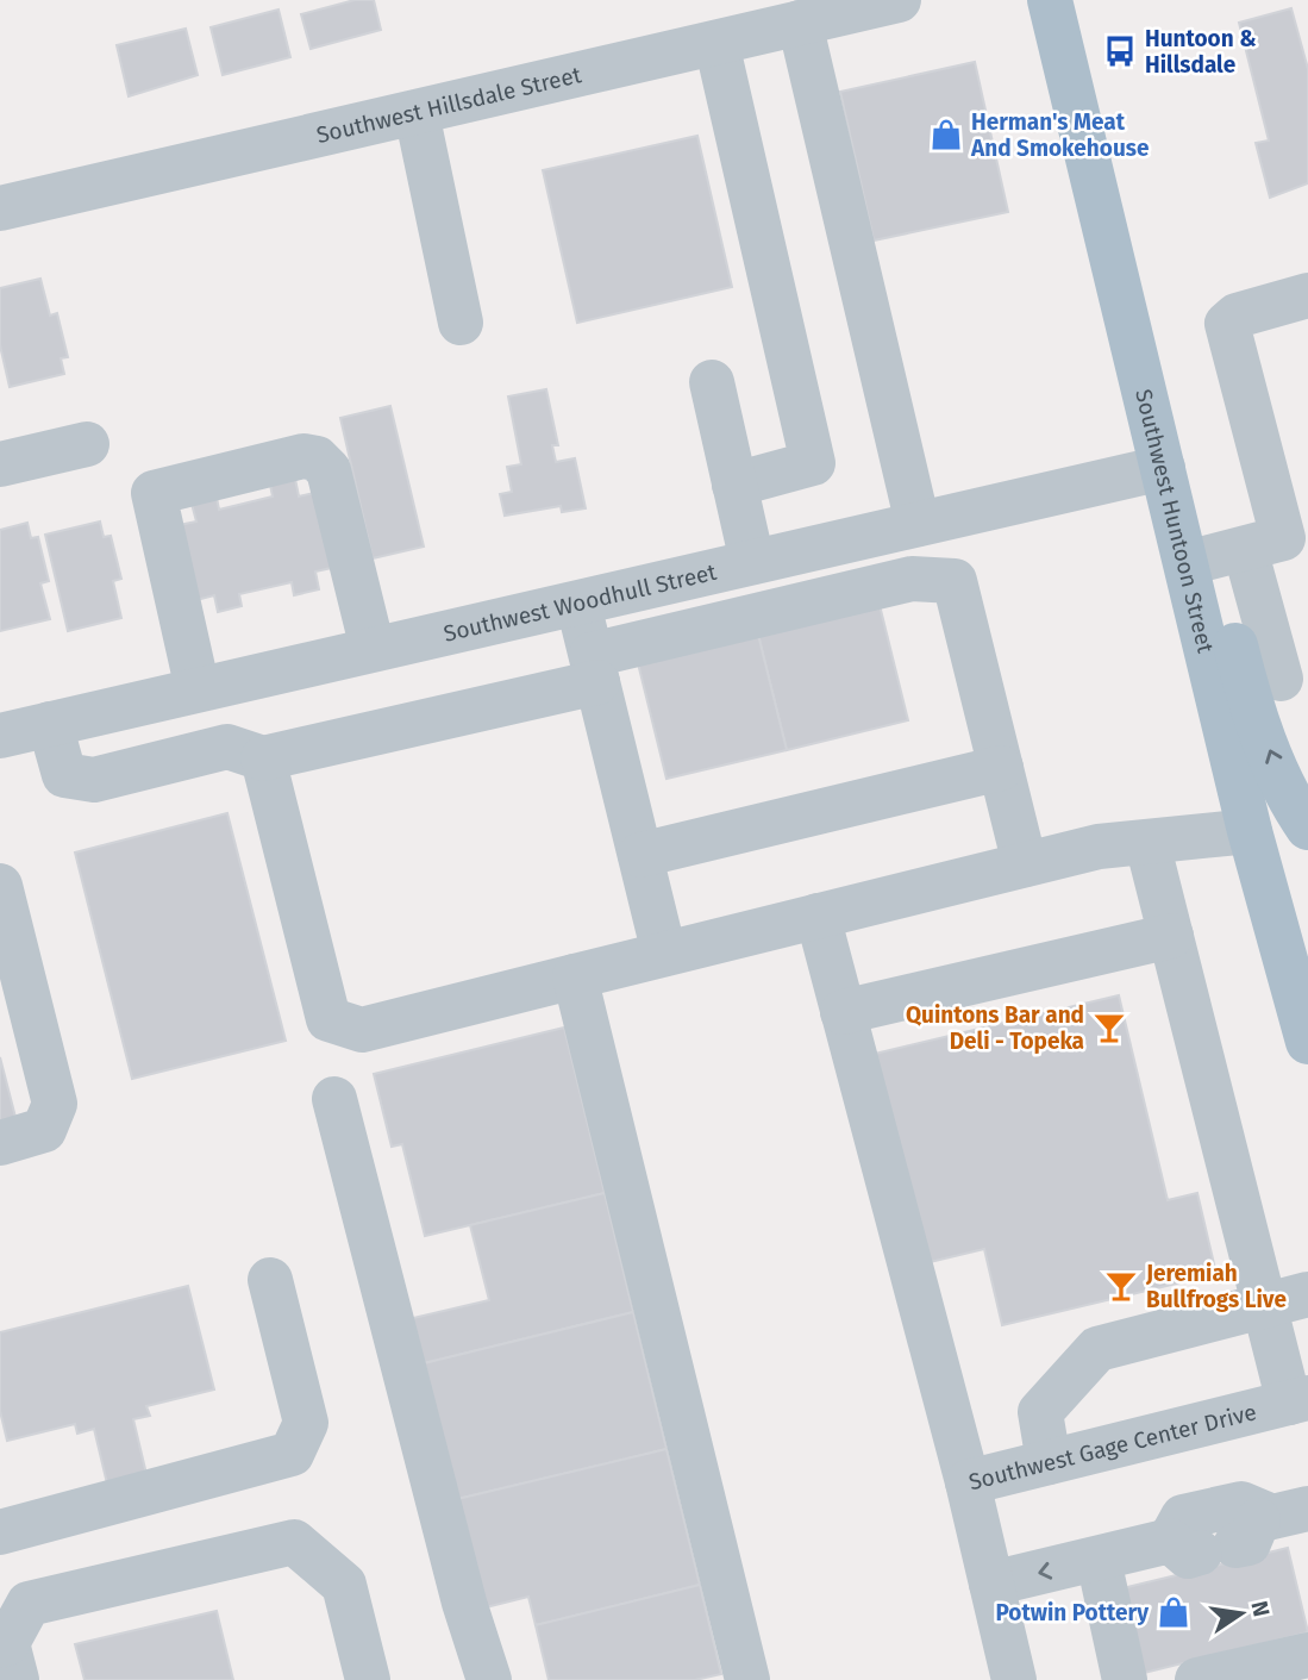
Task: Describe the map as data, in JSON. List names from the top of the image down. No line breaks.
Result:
{"streets":{"main road":["Southwest Huntoon Street"],"street":["Southwest Hillsdale Street","Southwest Woodhull Street","Southwest Gage Center Drive"]},"crossings":[["Southwest Huntoon Street","Southwest Woodhull Street"]],"places":{"bus stop":["Huntoon & Hillsdale"],"shop":["Herman's Meat And Smokehouse","Potwin Pottery"],"bar":["Quintons Bar and Deli - Topeka","Jeremiah Bullfrogs Live"]},"north":"right"}
